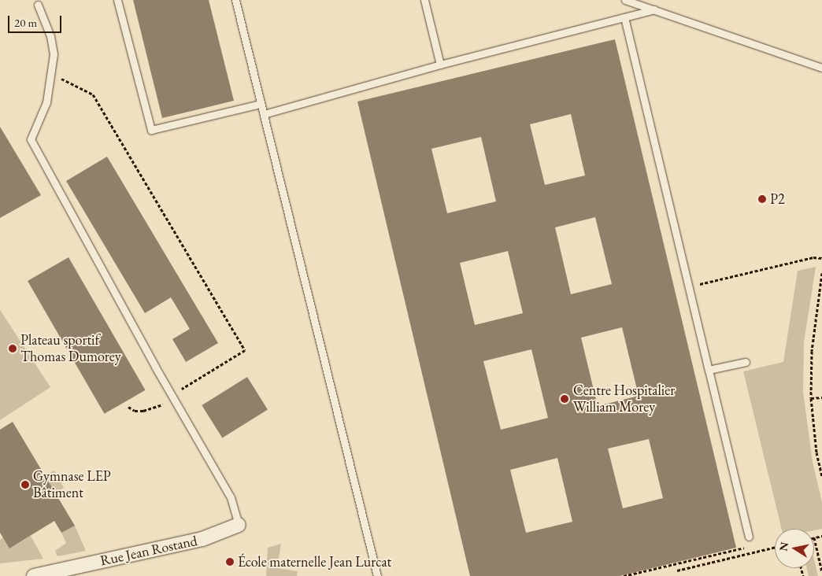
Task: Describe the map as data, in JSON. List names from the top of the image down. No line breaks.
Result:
{"streets":{"street":["Rue Jean Rostand"]},"places":["P2","Plateau sportif Thomas Dumorey","Centre Hospitalier William Morey","Gymnase LEP Bâtiment","École maternelle Jean Lurcat"],"scale_bar":"20 m","north":"left"}
